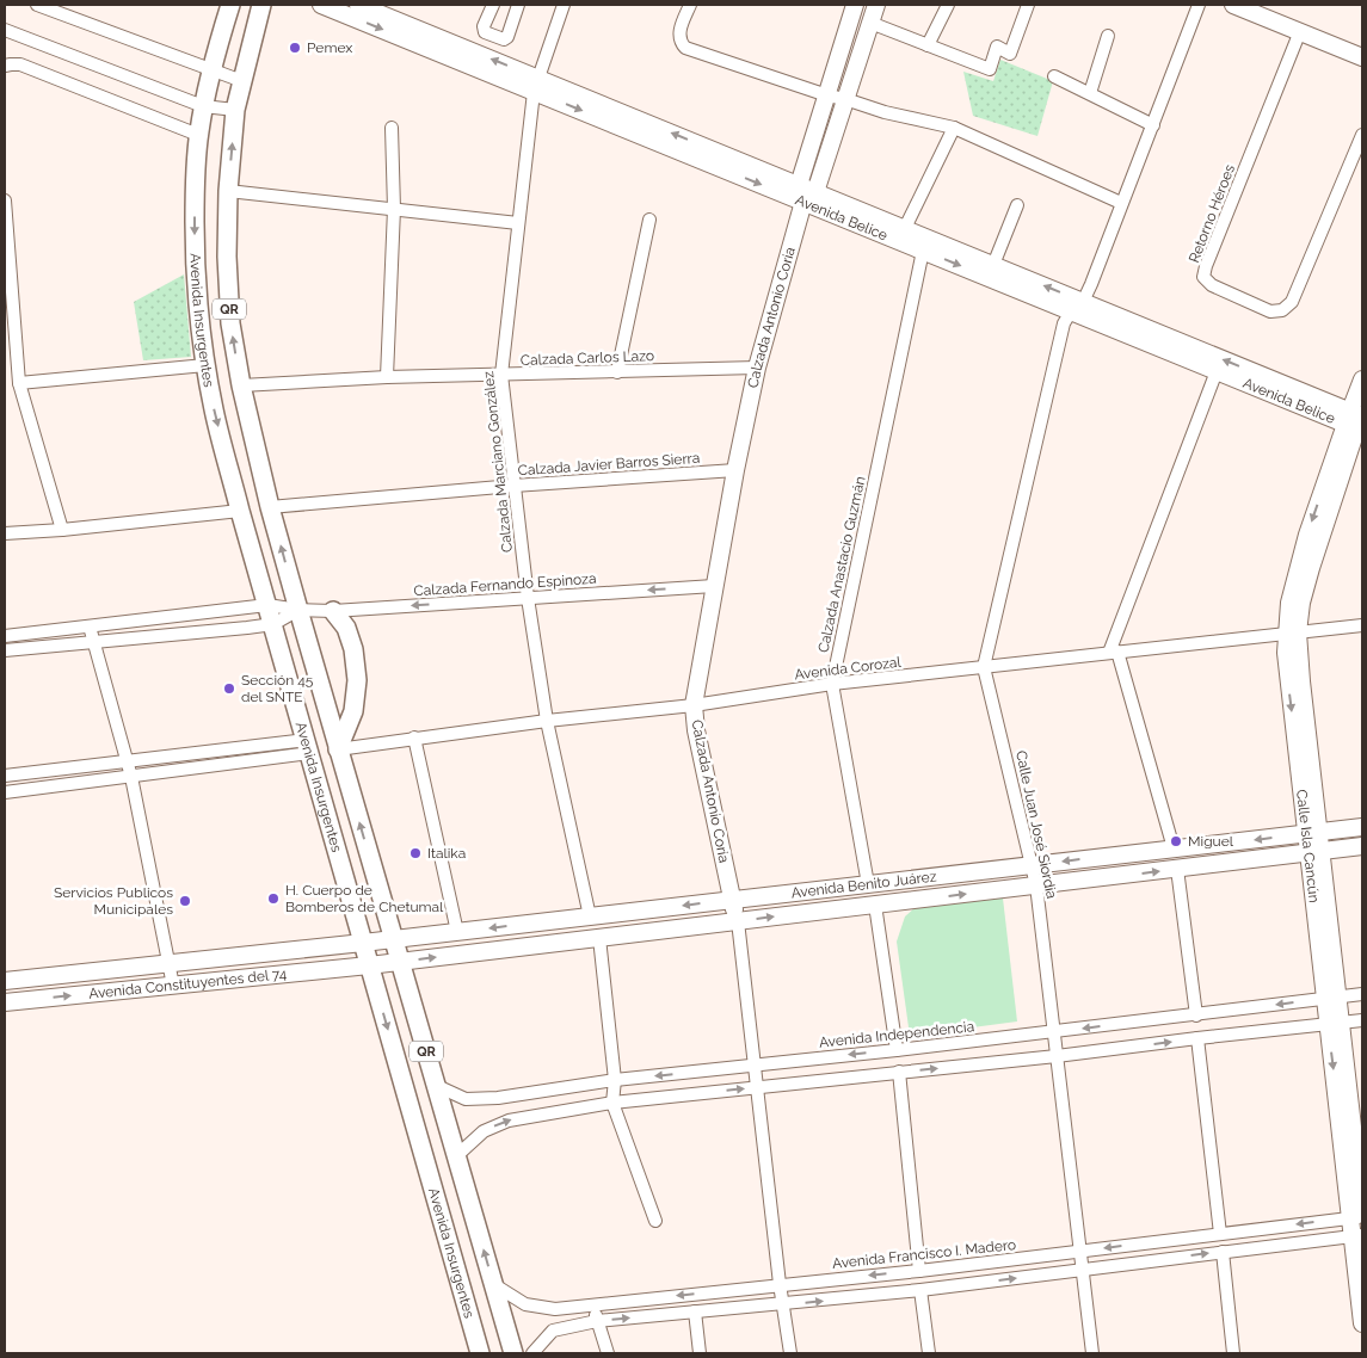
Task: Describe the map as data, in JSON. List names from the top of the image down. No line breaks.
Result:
{"streets":{"main road":["Avenida Belice","QR","Calzada Antonio Coria","Avenida Insurgentes","Calle Isla Cancún","Avenida Benito Juárez","Avenida Constituyentes del 74"],"street":["Retorno Héroes","Calzada Carlos Lazo","Calzada Marciano González","Calzada Javier Barros Sierra","Calzada Anastacio Guzmán","Calzada Fernando Espinoza","Avenida Corozal","Calle Juan José Siordia","Avenida Independencia","Avenida Francisco I. Madero"]},"crossings":[["Avenida Belice","Calzada Antonio Coria"],["Avenida Belice","Calzada Marciano González"],["Avenida Belice","Calzada Anastacio Guzmán"],["Avenida Belice","Calle Juan José Siordia"],["Avenida Belice","Calle Isla Cancún"],["Calzada Antonio Coria","Calzada Carlos Lazo"],["Calzada Antonio Coria","Calzada Javier Barros Sierra"],["Calzada Antonio Coria","Calzada Fernando Espinoza"],["Calzada Antonio Coria","Avenida Corozal"],["Calzada Antonio Coria","Avenida Benito Juárez"],["Calzada Antonio Coria","Avenida Independencia"],["Calzada Antonio Coria","Avenida Francisco I. Madero"],["Avenida Insurgentes","Calzada Carlos Lazo"],["Avenida Insurgentes","Calzada Javier Barros Sierra"],["Avenida Insurgentes","Calzada Fernando Espinoza"],["Avenida Insurgentes","Avenida Corozal"],["Avenida Insurgentes","Avenida Benito Juárez"],["Avenida Insurgentes","Avenida Constituyentes del 74"],["Avenida Insurgentes","Avenida Independencia"],["Avenida Insurgentes","Avenida Francisco I. Madero"],["Calzada Carlos Lazo","Calzada Marciano González"],["Calzada Marciano González","Calzada Javier Barros Sierra"],["Calzada Marciano González","Calzada Fernando Espinoza"],["Calzada Marciano González","Avenida Corozal"],["Calzada Marciano González","Avenida Benito Juárez"],["Calzada Anastacio Guzmán","Avenida Corozal"],["Calzada Anastacio Guzmán","Avenida Benito Juárez"],["Avenida Corozal","Calle Juan José Siordia"],["Avenida Corozal","Calle Isla Cancún"],["Calle Juan José Siordia","Avenida Benito Juárez"],["Calle Juan José Siordia","Avenida Independencia"],["Calle Juan José Siordia","Avenida Francisco I. Madero"],["Calle Isla Cancún","Avenida Benito Juárez"],["Calle Isla Cancún","Avenida Independencia"],["Calle Isla Cancún","Avenida Francisco I. Madero"],["Avenida Benito Juárez","Avenida Constituyentes del 74"]],"one_way":["Calzada Fernando Espinoza"],"places":["Pemex","Sección 45 del SNTE","Miguel","Italika","H. Cuerpo de Bomberos de Chetumal","Servicios Publicos Municipales"]}
